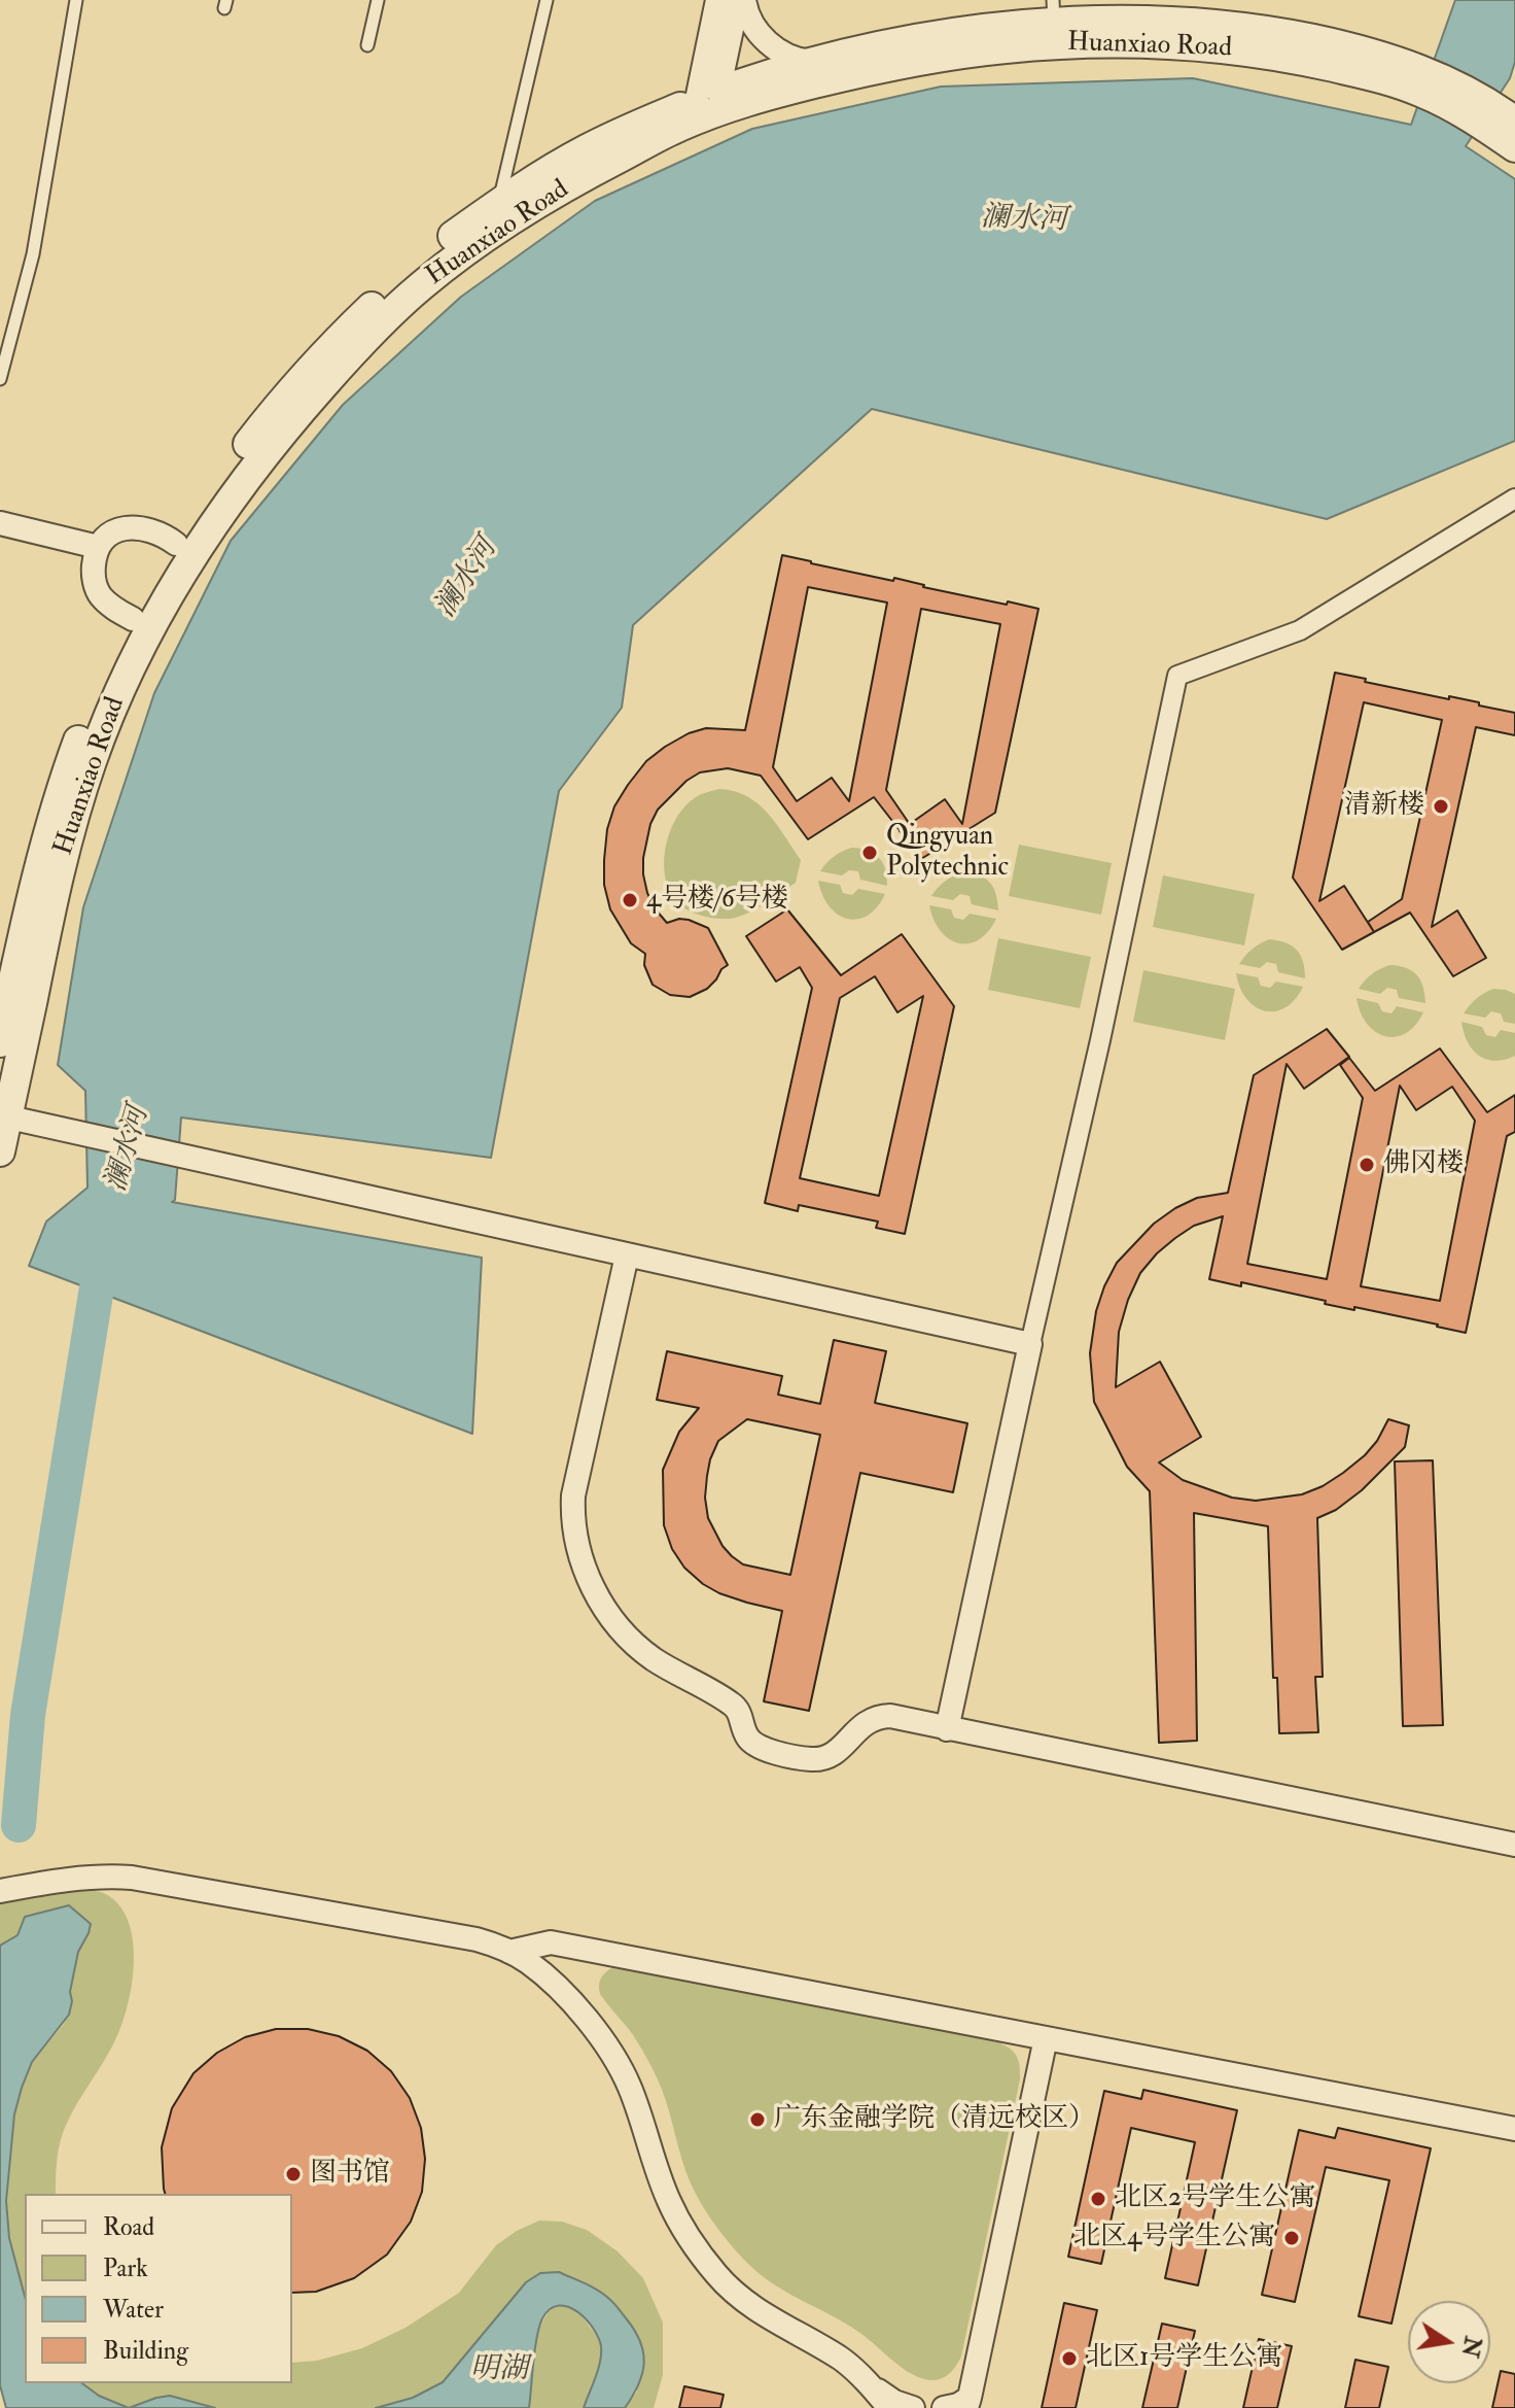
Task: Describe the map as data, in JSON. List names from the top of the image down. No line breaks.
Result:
{"streets":{"street":["Huanxiao Road"]},"water":["澜水河","明湖"],"places":["清新楼","Qingyuan Polytechnic","4号楼/6号楼","佛冈楼","广东金融学院（清远校区）","图书馆","北区2号学生公寓","北区4号学生公寓","北区1号学生公寓"],"legend":["Road","Park","Water","Building"],"north":"right"}
